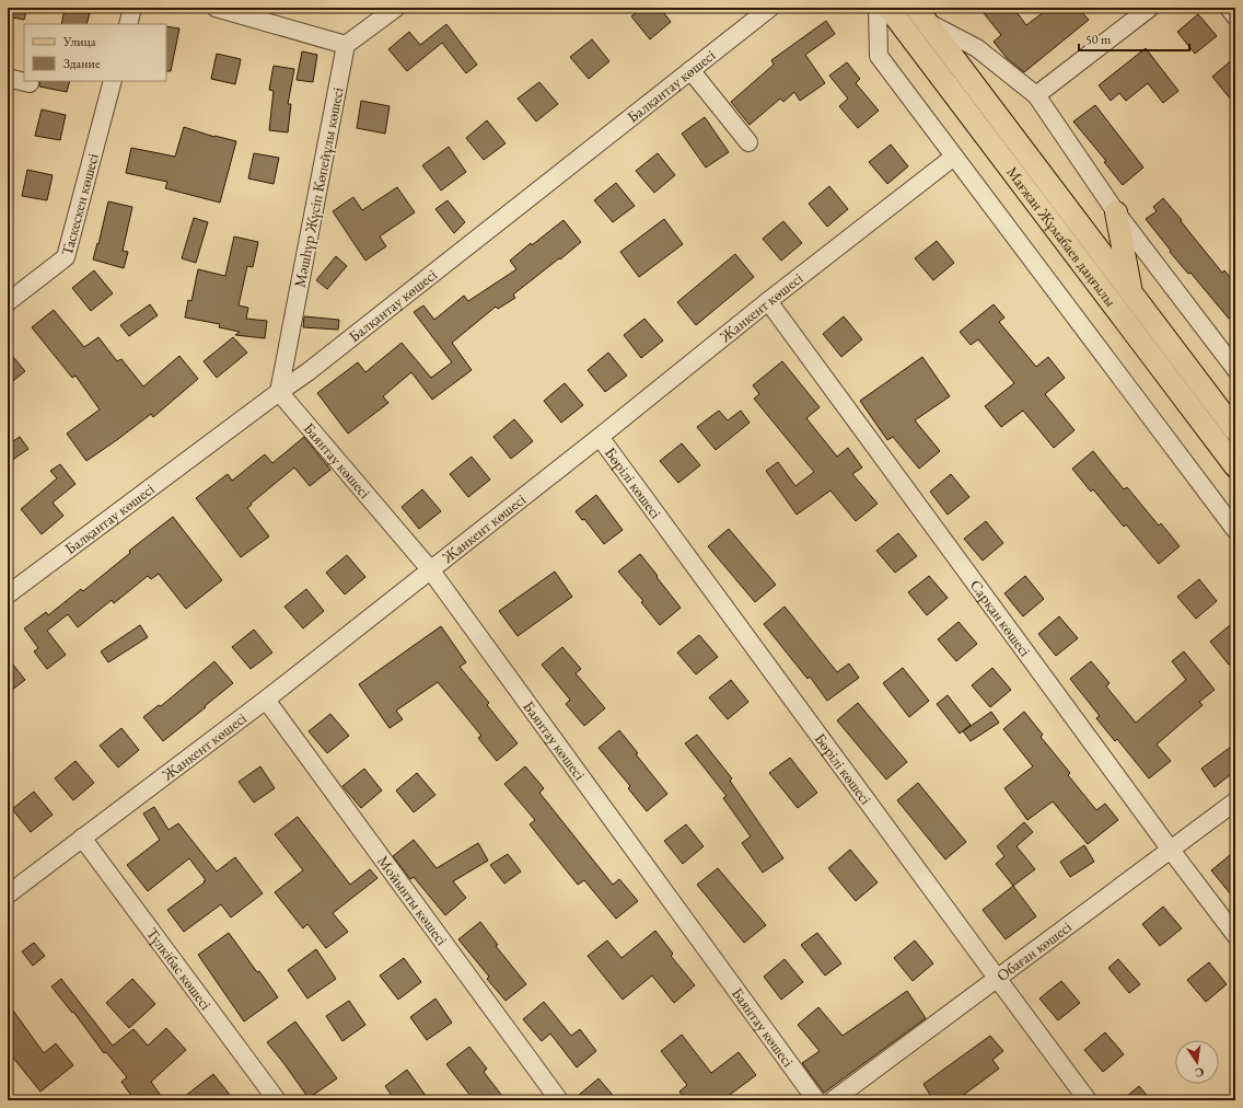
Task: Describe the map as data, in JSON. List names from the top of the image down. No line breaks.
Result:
{"streets":{"main road":["Мағжан Жұмабаев даңғылы"],"street":["Балқантау көшесі","Мәшһүр Жүсіп Көпейұлы көшесі","Таскескен көшесі","Жанкент көшесі","Баянтау көшесі","Бөрілі көшесі","Сарқан көшесі","Мойынты көшесі","Обаған көшесі","Түлкібас көшесі"]},"crossings":[["Балқантау көшесі","Мәшһүр Жүсіп Көпейұлы көшесі"],["Балқантау көшесі","Баянтау көшесі"],["Мәшһүр Жүсіп Көпейұлы көшесі","Баянтау көшесі"],["Жанкент көшесі","Баянтау көшесі"],["Жанкент көшесі","Бөрілі көшесі"],["Жанкент көшесі","Сарқан көшесі"],["Жанкент көшесі","Мойынты көшесі"],["Жанкент көшесі","Түлкібас көшесі"],["Бөрілі көшесі","Обаған көшесі"],["Сарқан көшесі","Обаған көшесі"]],"legend":["Улица","Здание"],"scale_bar":"50 m","north":"bottom"}
